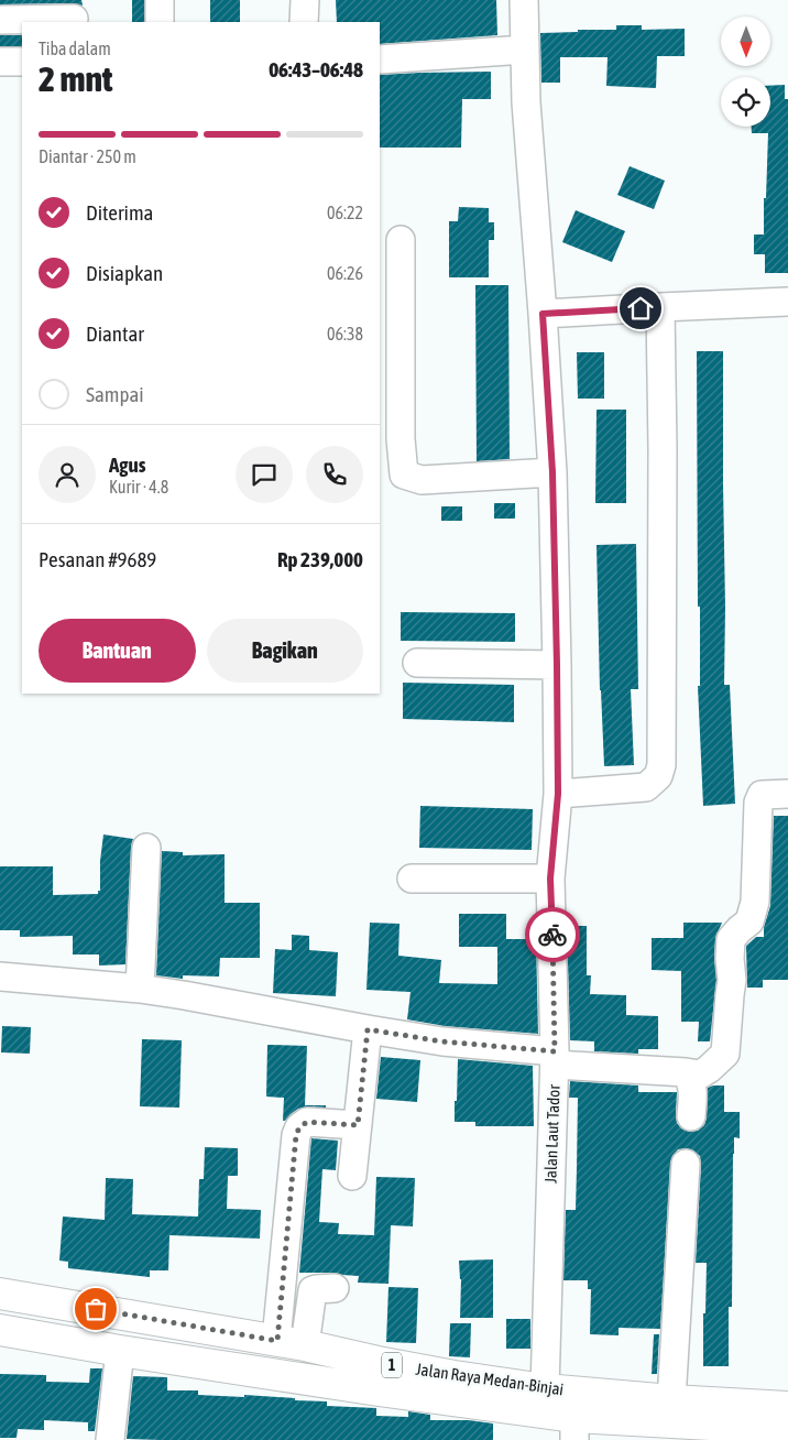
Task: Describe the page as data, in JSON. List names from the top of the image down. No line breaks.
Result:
{"streets":{"main road":["1","Jalan Raya Medan-Binjai"],"street":["Jalan Laut Tador"]},"crossings":[["Jalan Laut Tador","Jalan Raya Medan-Binjai"]],"north":"bottom","page":{"heading":["2 mnt","Tiba dalam","06:43–06:48"],"panel":["Agus","Kurir · 4.8","Pesanan #9689","Rp 239,000"],"bar":"Diantar · 250 m","list":[["Diterima","06:22"],["Disiapkan","06:26"],["Diantar","06:38"],"Sampai"],"buttons":["Bantuan","Bagikan"]}}
